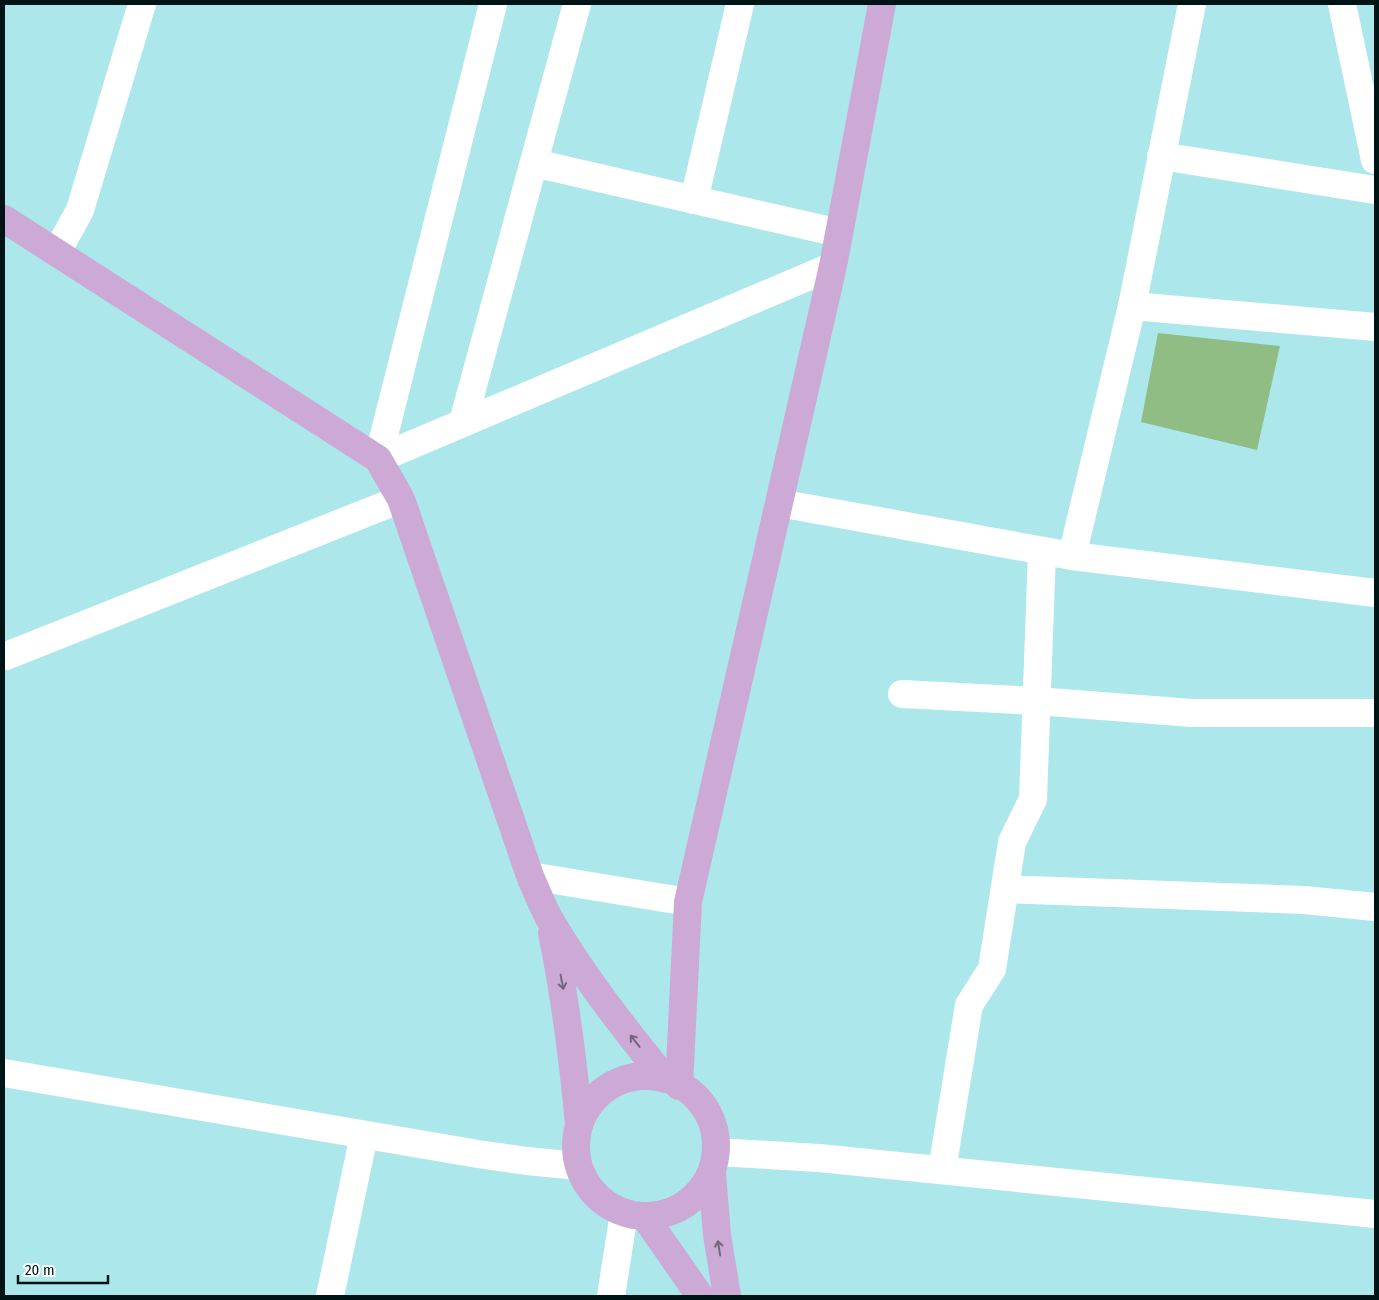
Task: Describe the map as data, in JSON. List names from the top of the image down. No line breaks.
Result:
{"scale_bar":"20 m"}
